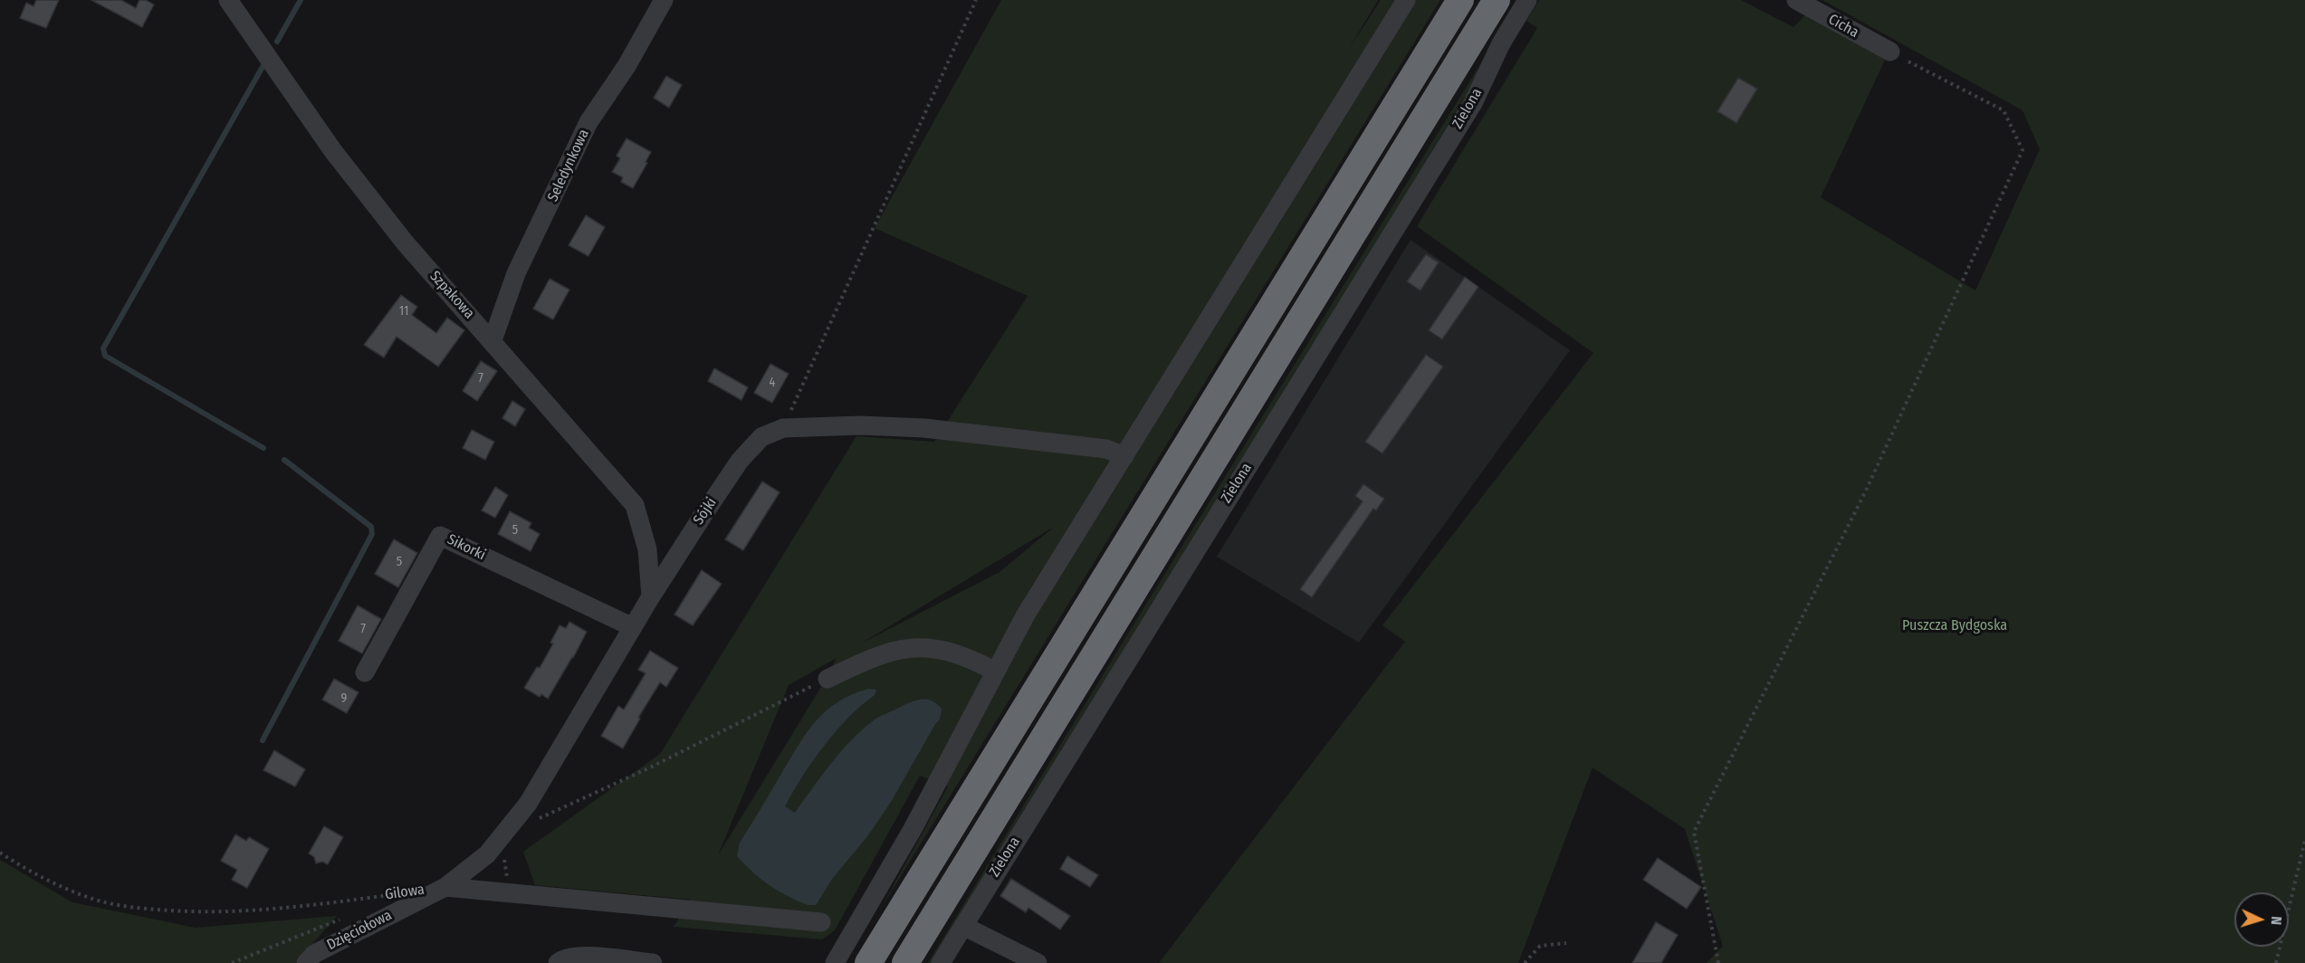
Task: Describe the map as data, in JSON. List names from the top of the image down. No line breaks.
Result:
{"streets":{"street":["Cicha","Zielona","Seledynkowa","Szpakowa","Sójki","Sikorki","Gilowa","Dzięciołowa"]},"crossings":[["Seledynkowa","Szpakowa"],["Szpakowa","Sójki"],["Sójki","Sikorki"],["Sójki","Gilowa"],["Sójki","Dzięciołowa"],["Gilowa","Dzięciołowa"]],"parks":["Puszcza Bydgoska"],"house_numbers":["11","7","4","5","5","7","9"],"north":"right"}
